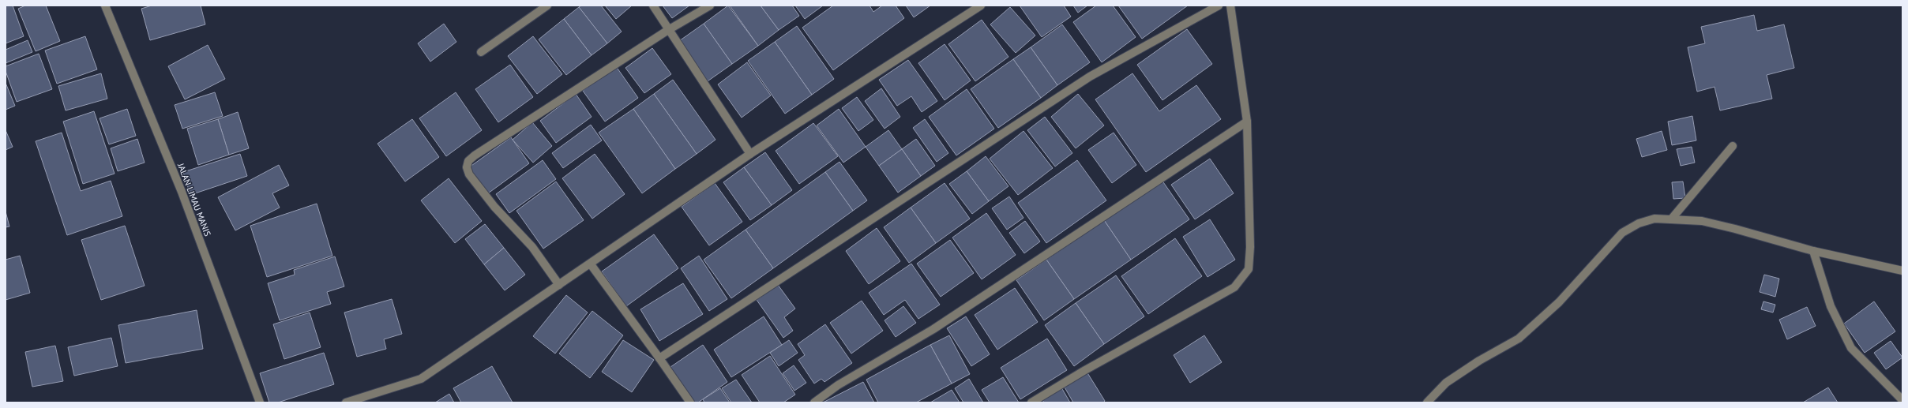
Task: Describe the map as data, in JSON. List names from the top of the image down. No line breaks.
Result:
{"streets":{"street":["JALAN LIMAU MANIS"]}}
